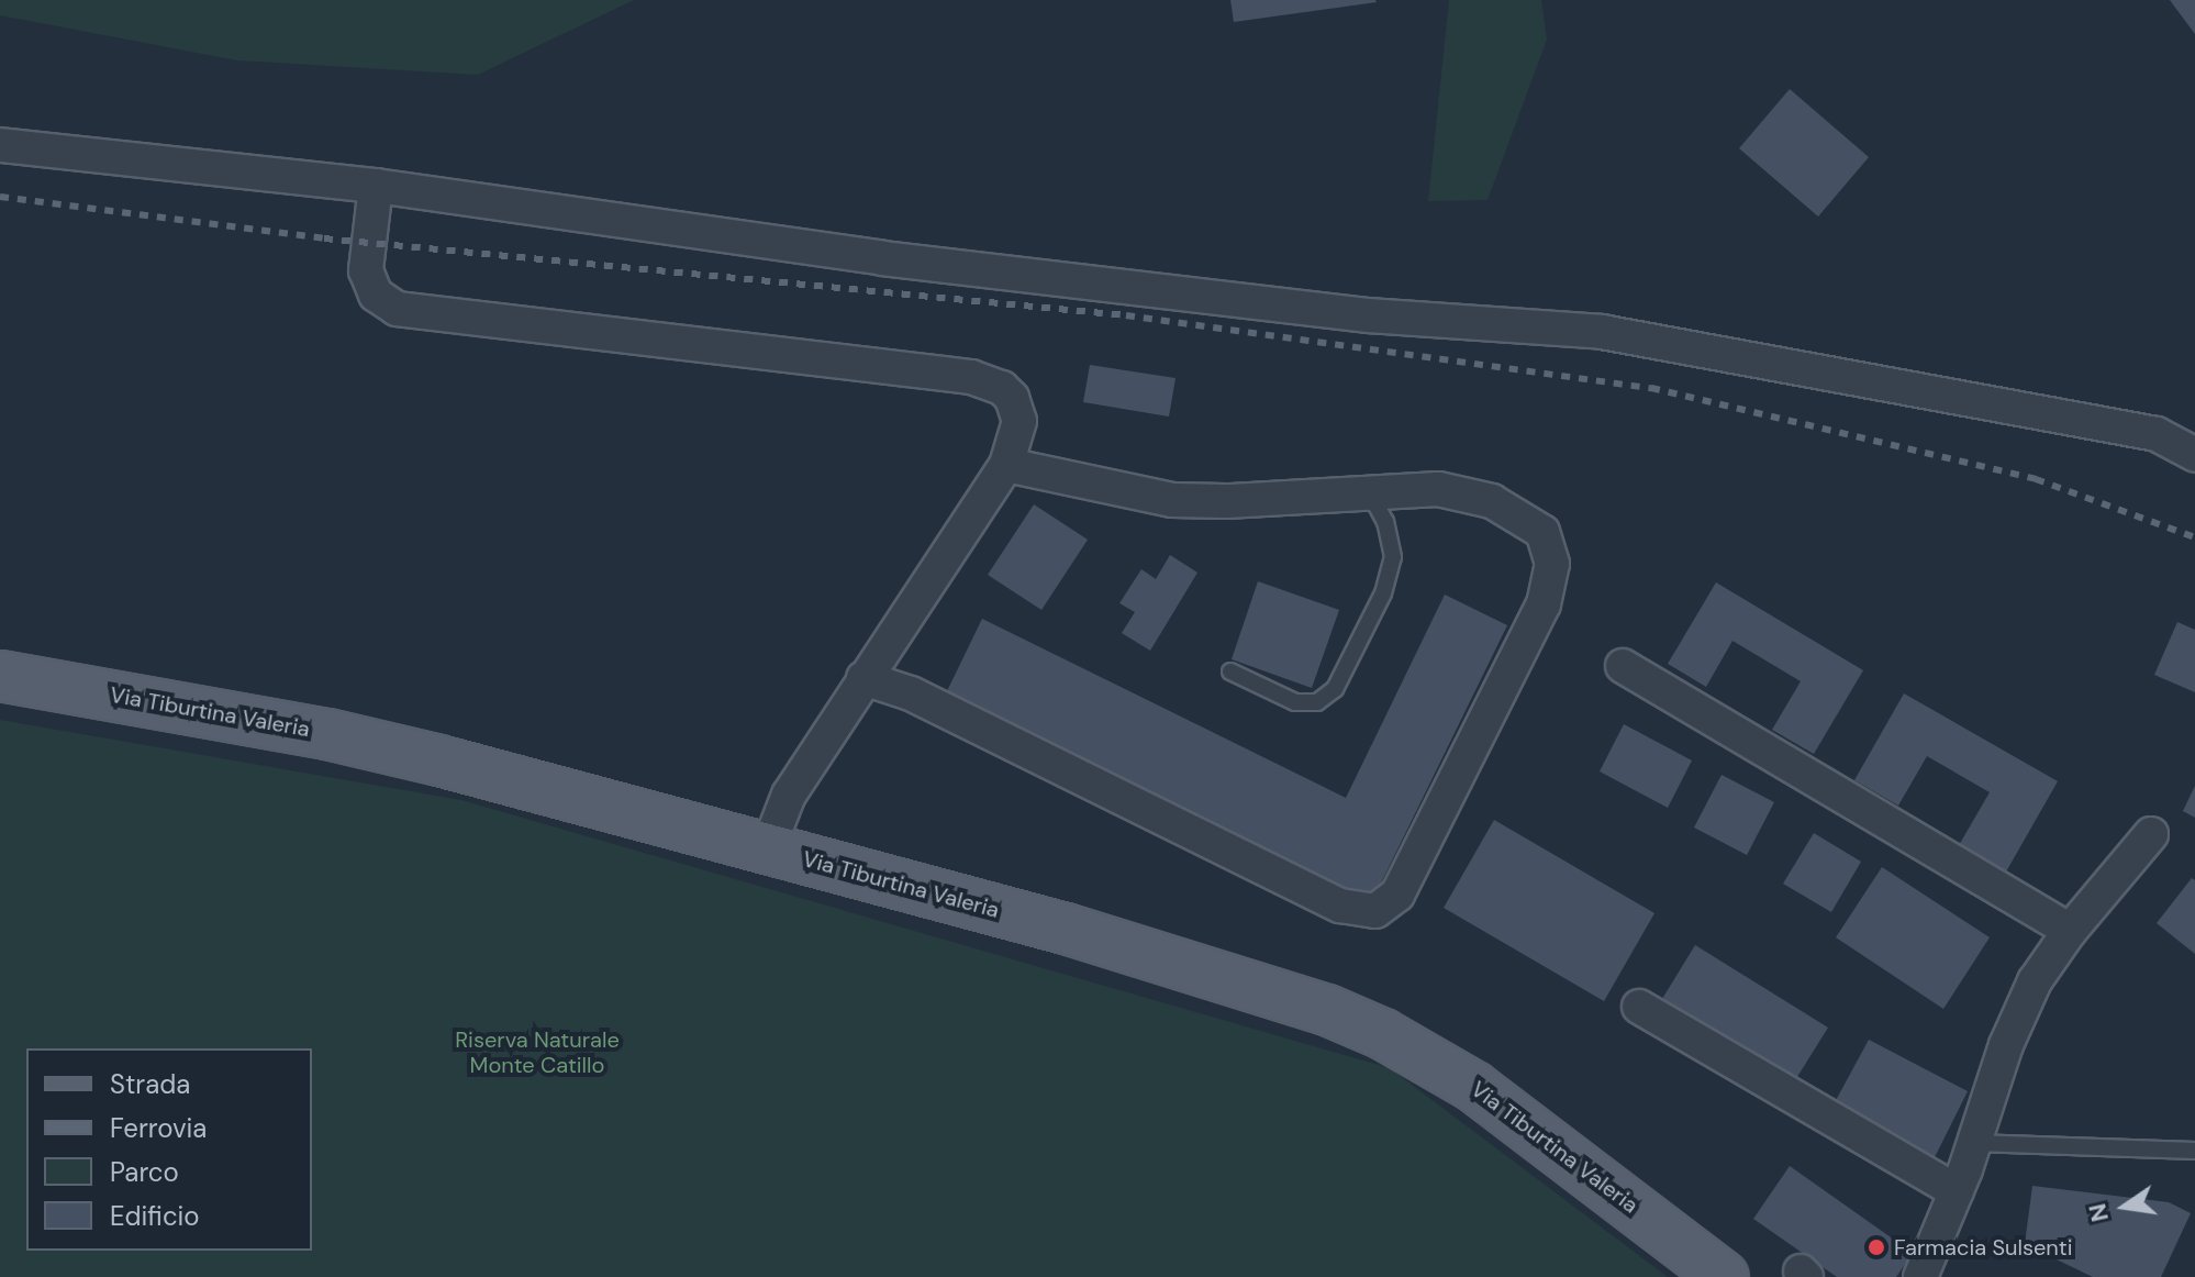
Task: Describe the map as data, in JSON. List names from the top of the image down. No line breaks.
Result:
{"streets":{"main road":["Via Tiburtina Valeria"]},"parks":["Riserva Naturale Monte Catillo"],"places":["Farmacia Sulsenti"],"legend":["Strada","Ferrovia","Parco","Edificio"],"north":"left"}
